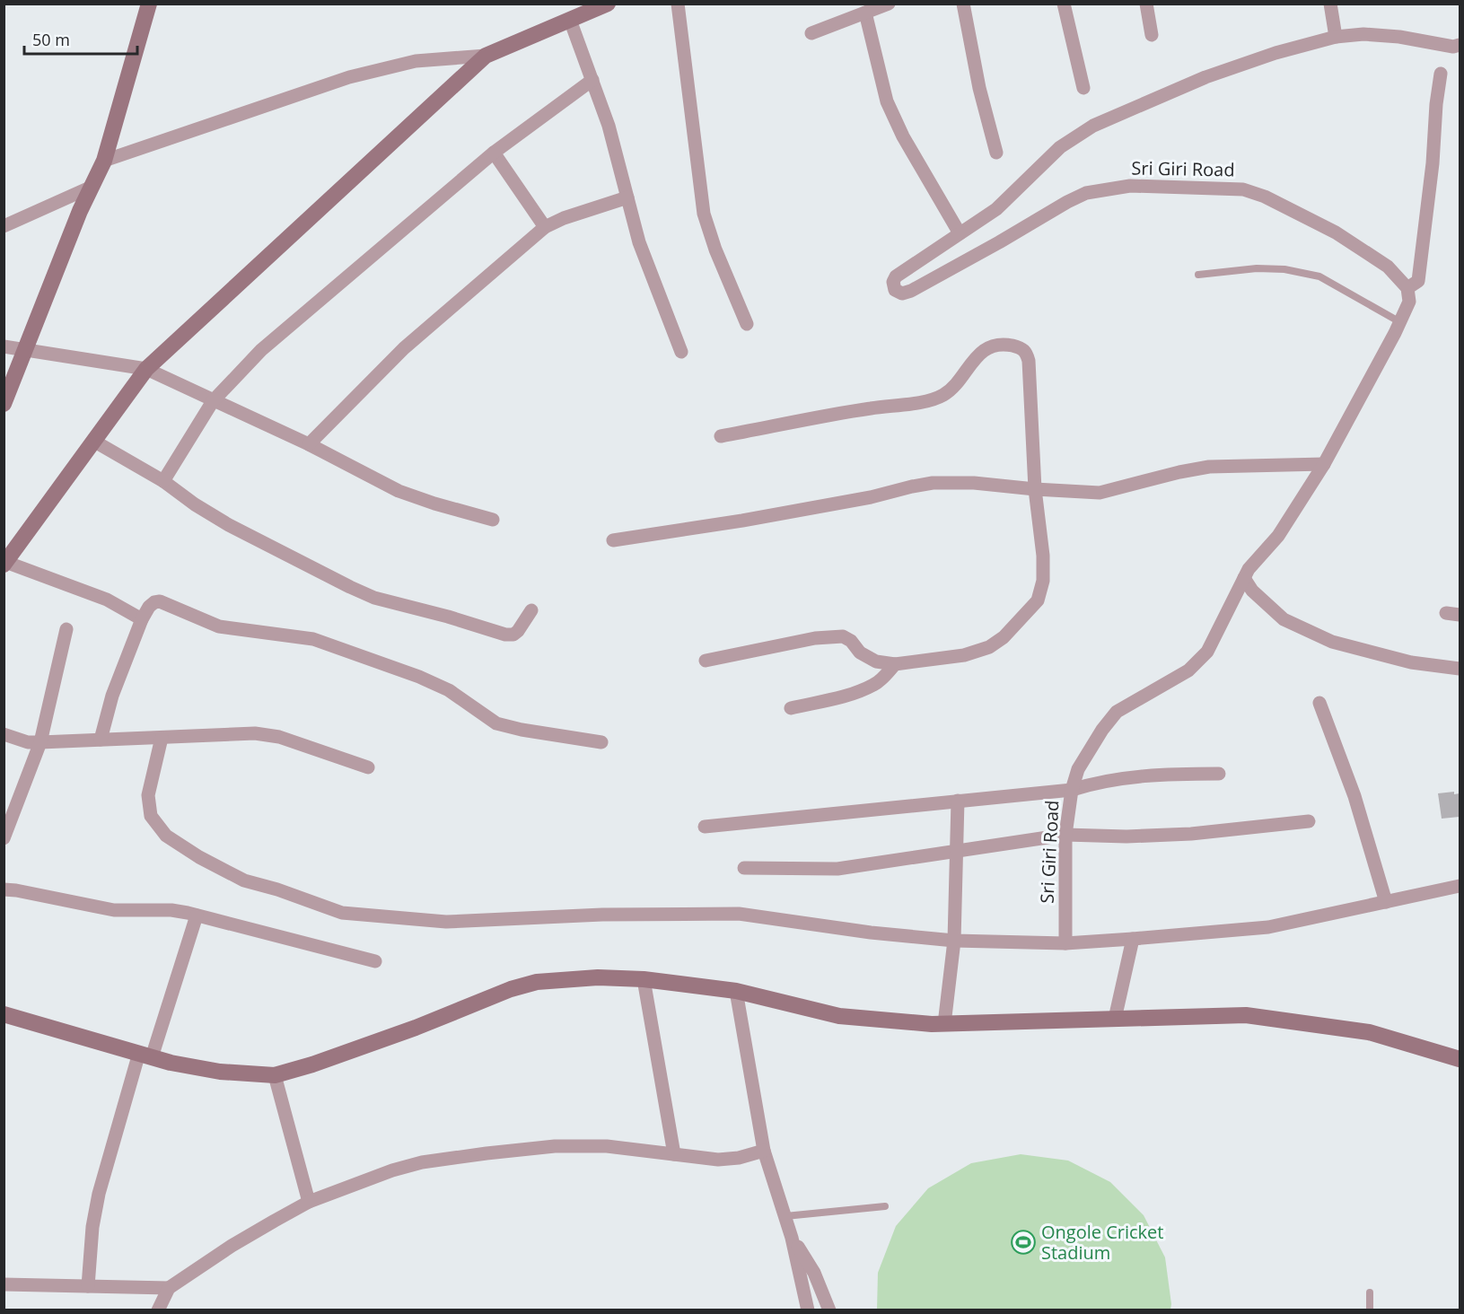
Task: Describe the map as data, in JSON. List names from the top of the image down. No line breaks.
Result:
{"streets":{"street":["Sri Giri Road"]},"places":{"sports":["Ongole Cricket Stadium"]},"scale_bar":"50 m"}
